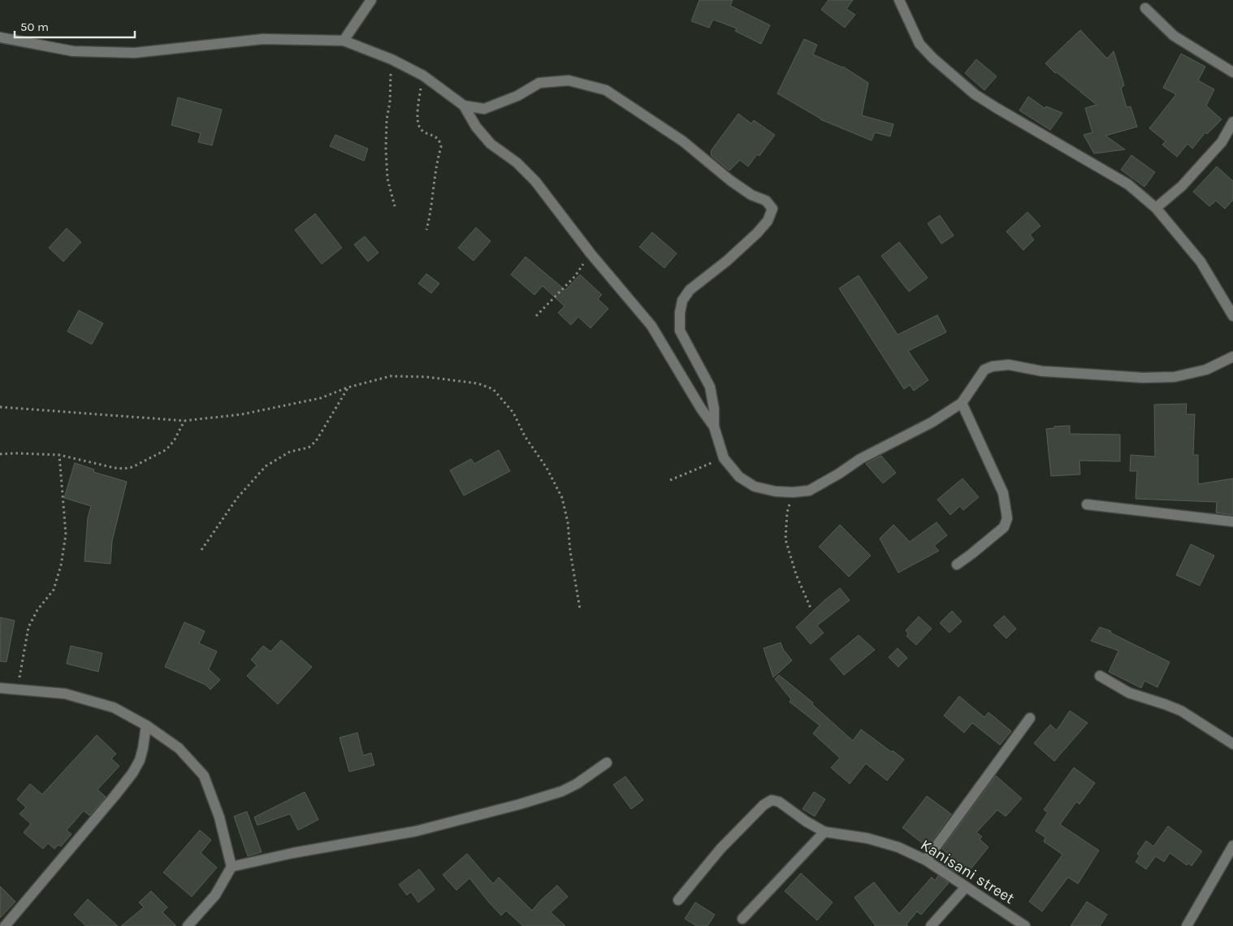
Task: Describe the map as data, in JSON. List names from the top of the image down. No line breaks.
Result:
{"streets":{"street":["Kanisani street"]},"scale_bar":"50 m"}
